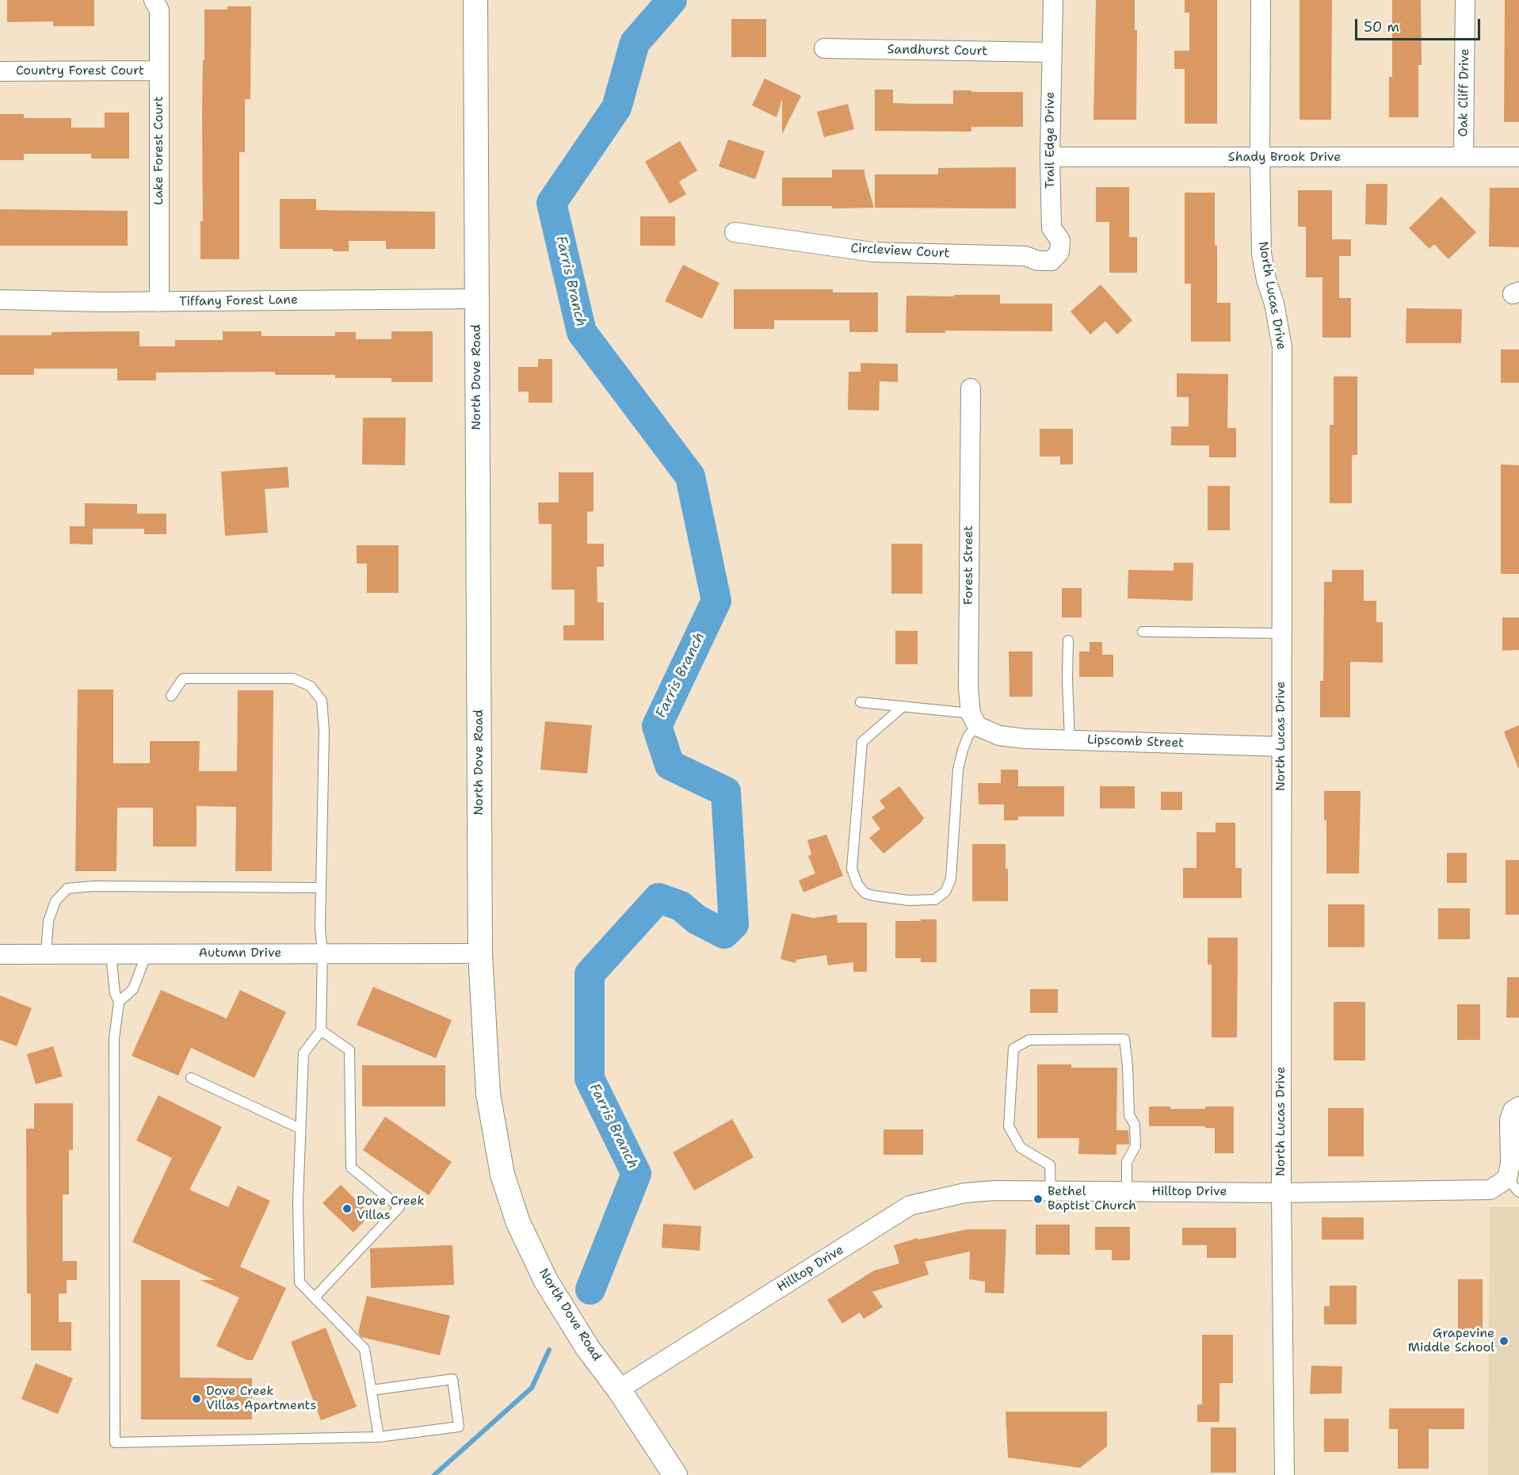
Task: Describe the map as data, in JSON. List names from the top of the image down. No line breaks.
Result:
{"streets":{"street":["Sandhurst Court","Country Forest Court","Oak Cliff Drive","Trail Edge Drive","Lake Forest Court","Shady Brook Drive","Circleview Court","North Lucas Drive","Tiffany Forest Lane","North Dove Road","Forest Street","Lipscomb Street","Autumn Drive","Hilltop Drive"]},"crossings":[["Sandhurst Court","Trail Edge Drive"],["Country Forest Court","Lake Forest Court"],["Oak Cliff Drive","Shady Brook Drive"],["Trail Edge Drive","Shady Brook Drive"],["Trail Edge Drive","Circleview Court"],["Lake Forest Court","Tiffany Forest Lane"],["Shady Brook Drive","North Lucas Drive"],["North Lucas Drive","Lipscomb Street"],["North Lucas Drive","Hilltop Drive"],["Tiffany Forest Lane","North Dove Road"],["North Dove Road","Autumn Drive"],["North Dove Road","Hilltop Drive"],["Forest Street","Lipscomb Street"]],"water":["Farris Branch"],"places":["Bethel Baptist Church","Dove Creek Villas","Grapevine Middle School","Dove Creek Villas Apartments"],"scale_bar":"50 m"}
